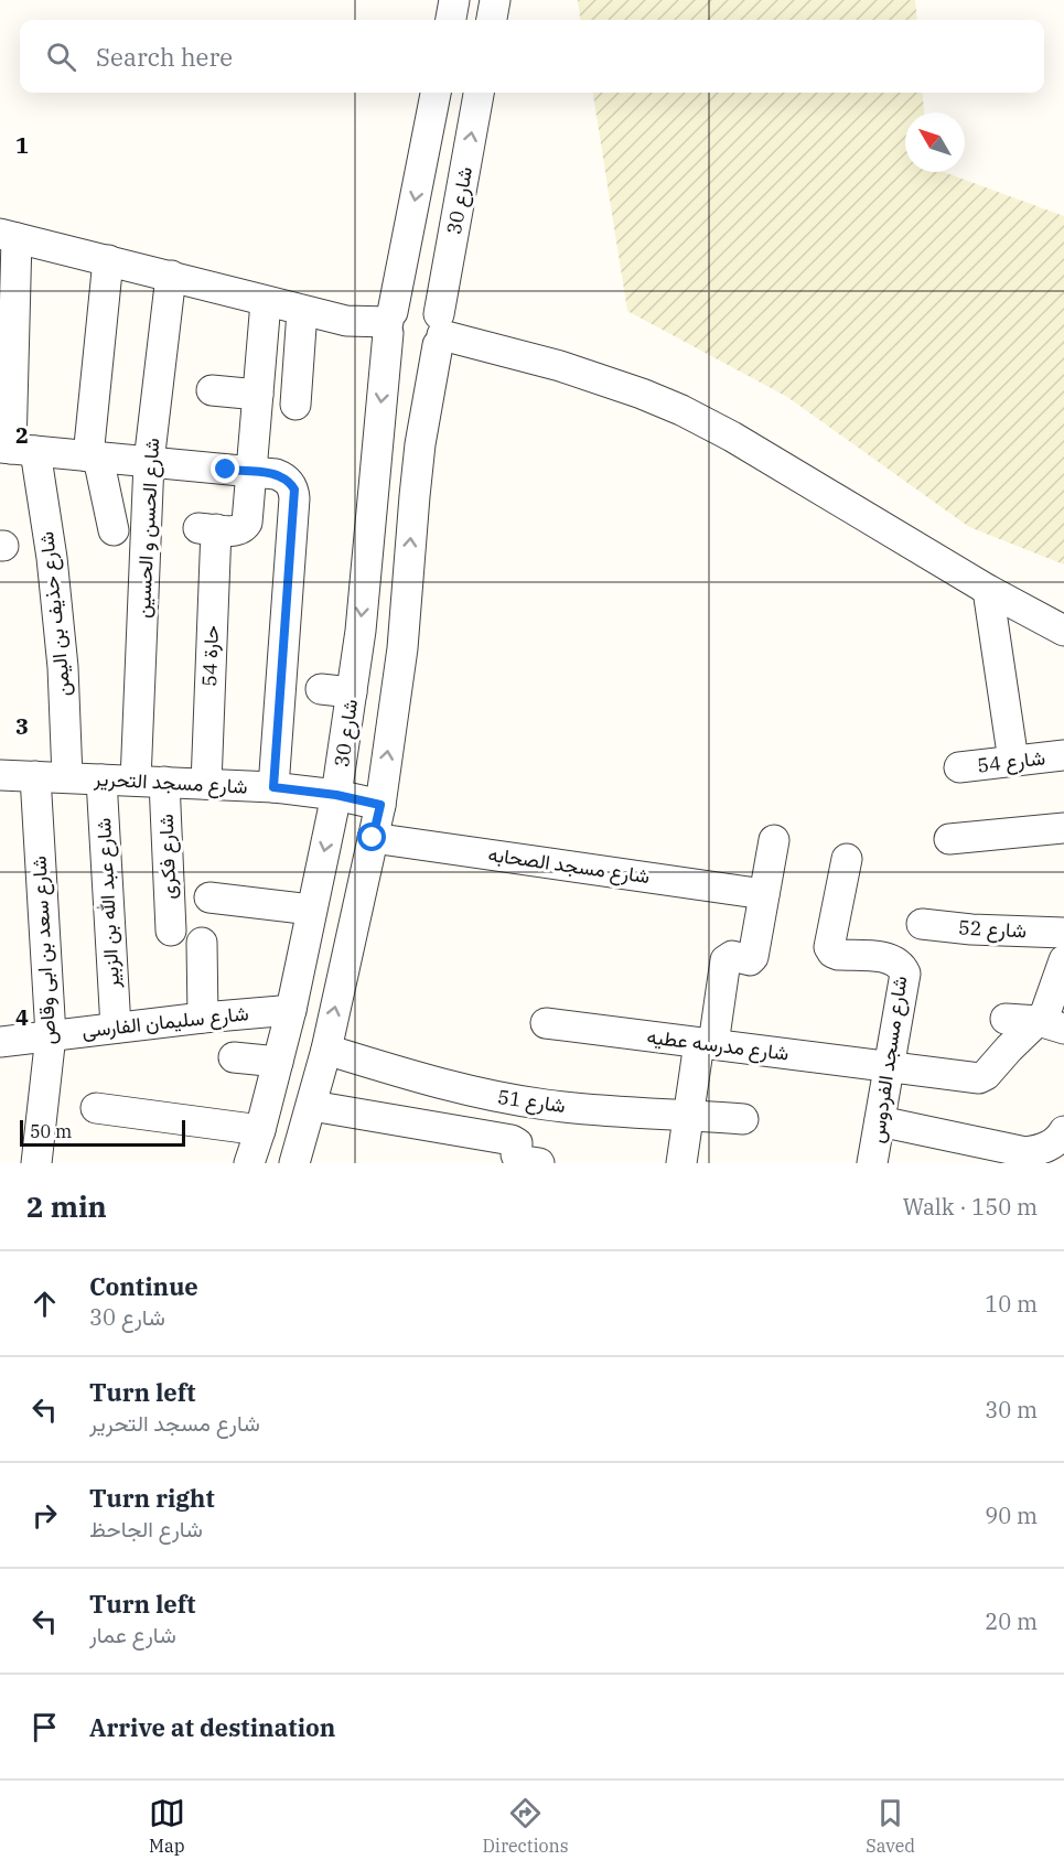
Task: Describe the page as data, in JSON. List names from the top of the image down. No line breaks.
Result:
{"streets":{"street":["شارع 30","شارع الحسن و الحسين","شارع حذيف بن اليمن","حارة 54","شارع 54","شارع مسجد التحرير","شارع فكرى","شارع مسجد الصحابه","شارع عبد الله بن الزبير","شارع 52","شارع سعد بن ابى وقاص","شارع سليمان الفارسى","شارع مدرسه عطيه","شارع مسجد الفردوس","شارع 51"]},"crossings":[["شارع 30","شارع مسجد التحرير"],["شارع 30","شارع مسجد الصحابه"],["شارع 30","شارع سليمان الفارسى"],["شارع 30","شارع 51"],["شارع الحسن و الحسين","شارع مسجد التحرير"],["شارع الحسن و الحسين","شارع فكرى"],["شارع حذيف بن اليمن","شارع مسجد التحرير"],["حارة 54","شارع مسجد التحرير"],["شارع مسجد التحرير","شارع فكرى"],["شارع مسجد التحرير","شارع عبد الله بن الزبير"],["شارع مسجد التحرير","شارع سعد بن ابى وقاص"],["شارع عبد الله بن الزبير","شارع سليمان الفارسى"],["شارع سعد بن ابى وقاص","شارع سليمان الفارسى"],["شارع مدرسه عطيه","شارع مسجد الفردوس"]],"scale_bar":"50 m","north":"top left","page":{"search":"Search here","scale":"50 m","heading":["2 min","Walk · 150 m"],"list":[["Continue","شارع 30","10 m"],["Turn left","شارع مسجد التحرير","30 m"],["Turn right","شارع الجاحظ","90 m"],["Turn left","شارع عمار","20 m"],"Arrive at destination"],"nav":["Map","Directions","Saved"]},"grid":{"rows":["1","2","3","4"]}}
